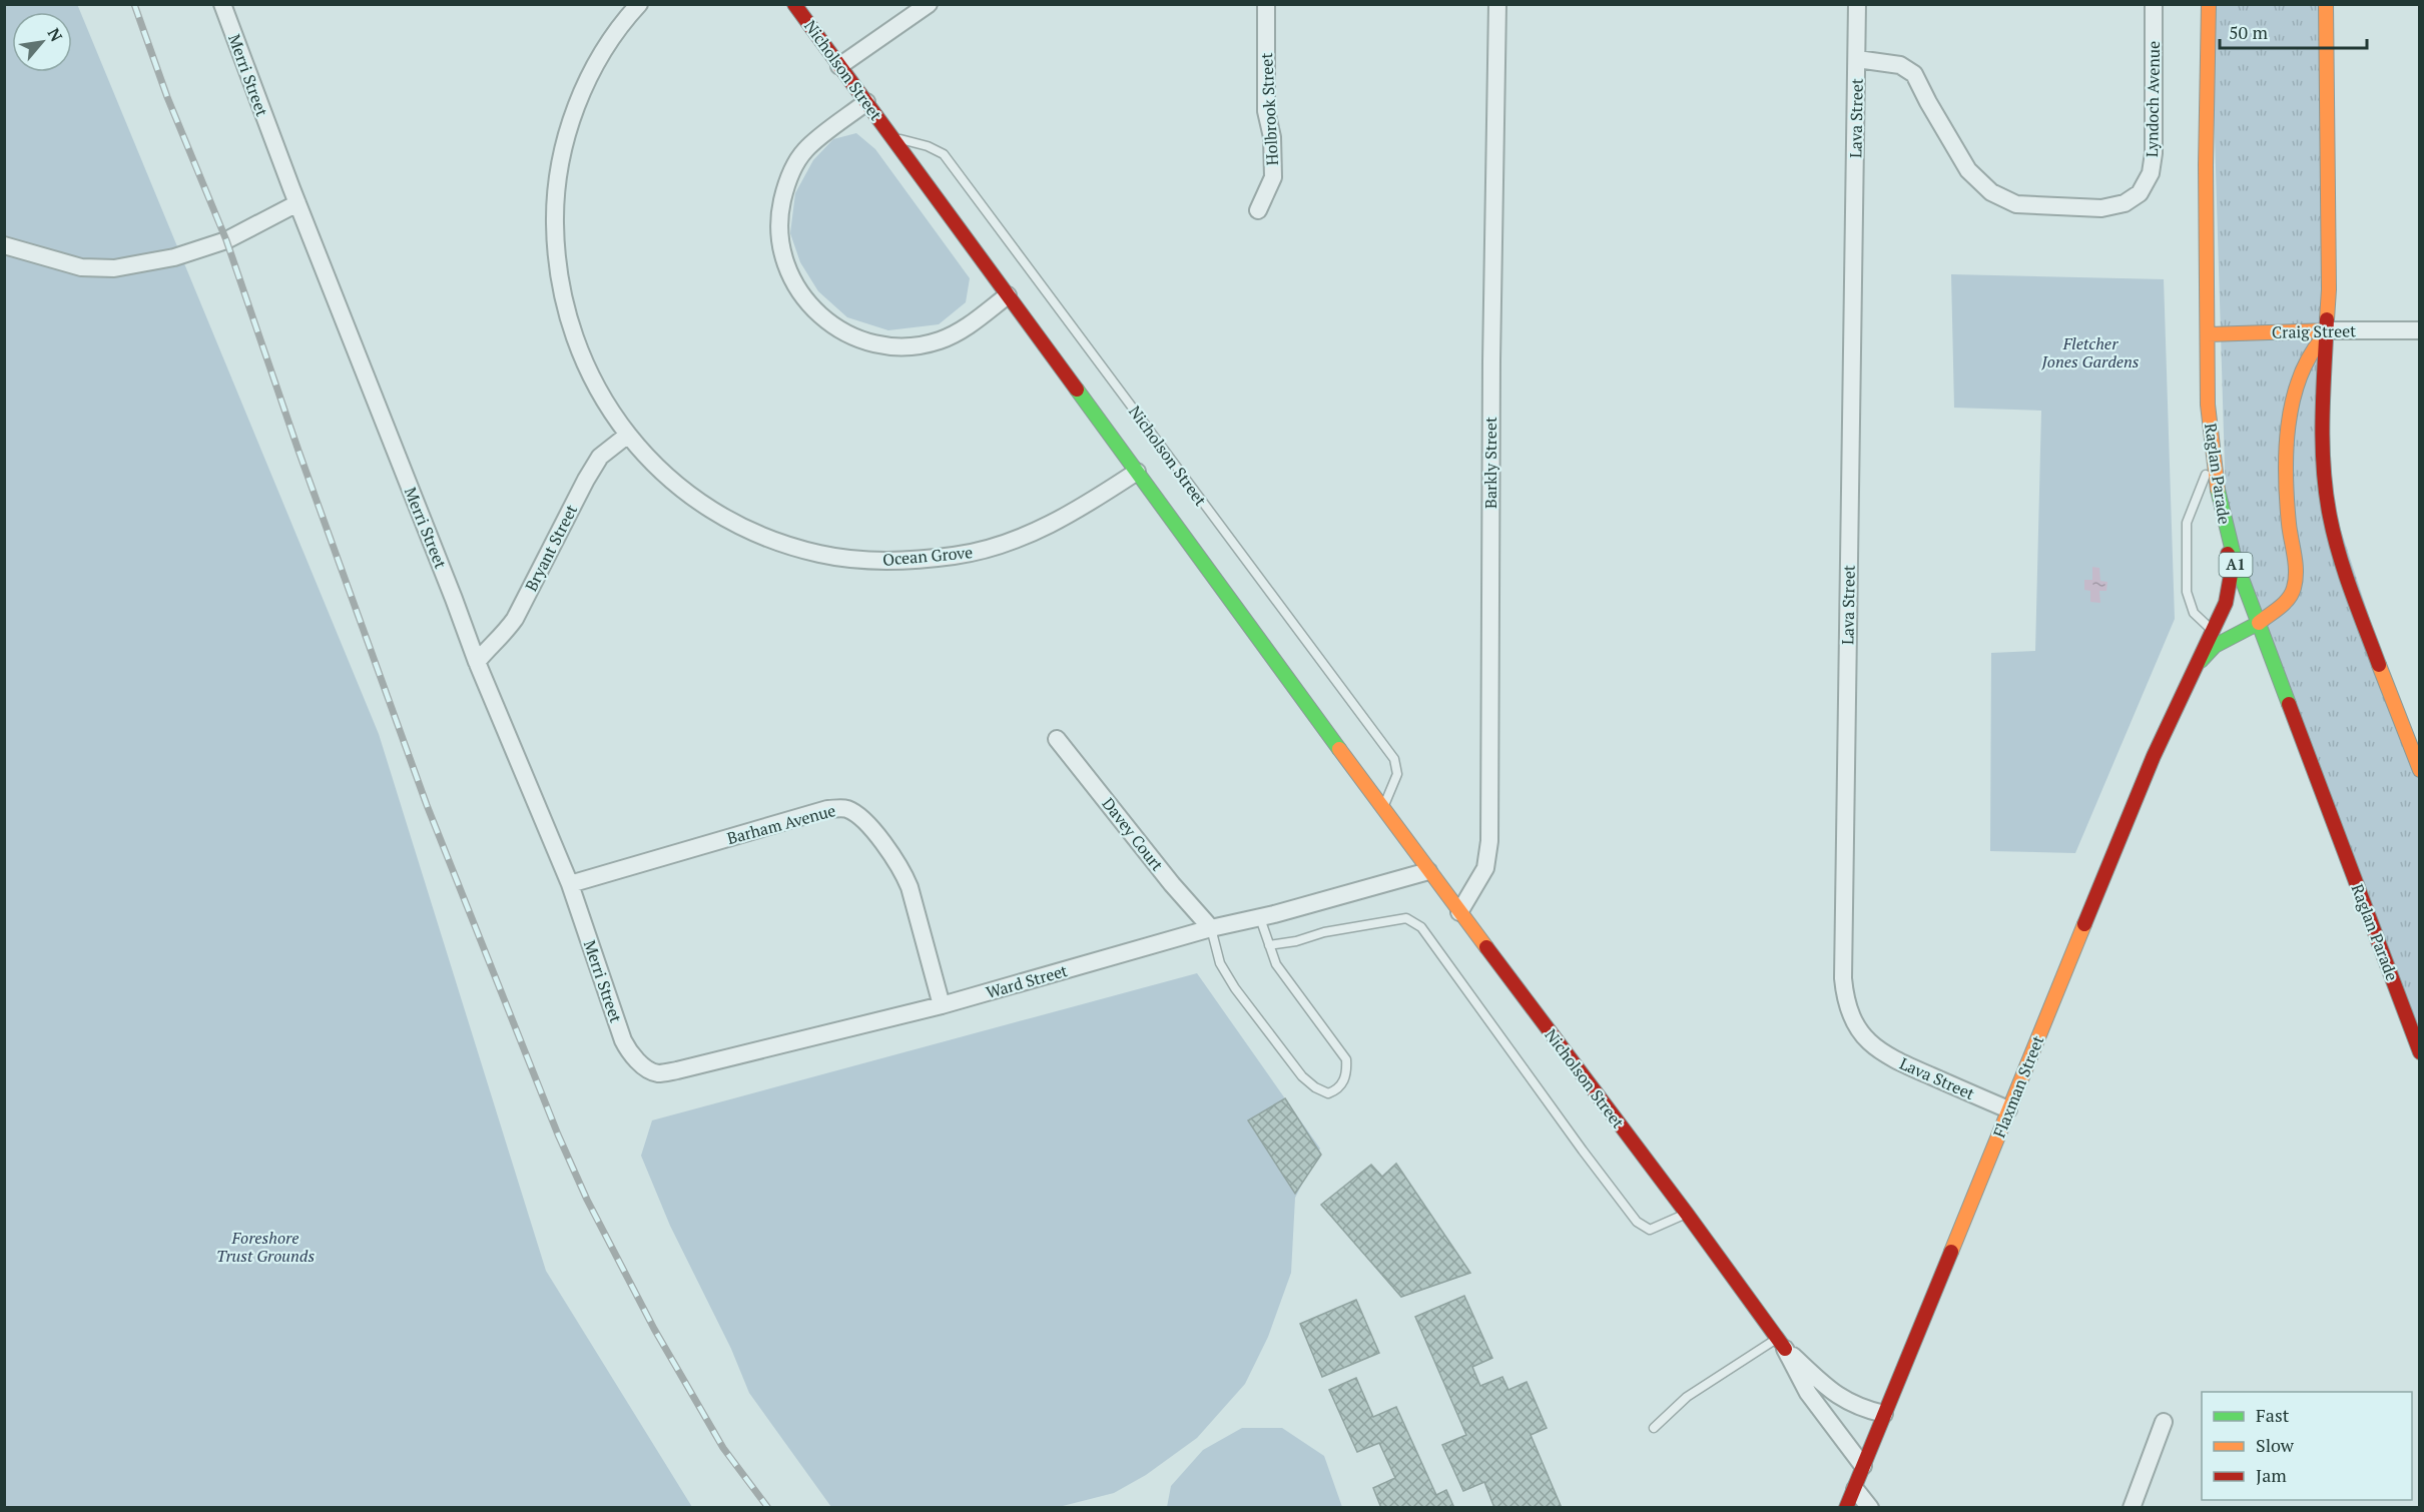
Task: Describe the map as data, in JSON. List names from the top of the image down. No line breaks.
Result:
{"streets":{"main road":["Nicholson Street","Craig Street","Raglan Parade","A1","Flaxman Street"],"street":["Merri Street","Lyndoch Avenue","Holbrook Street","Lava Street","Barkly Street","Bryant Street","Ocean Grove","Barham Avenue","Davey Court","Ward Street"]},"crossings":[["Nicholson Street","Barkly Street"],["Nicholson Street","Ocean Grove"],["Nicholson Street","Ward Street"],["Nicholson Street","Flaxman Street"],["Merri Street","Bryant Street"],["Merri Street","Barham Avenue"],["Merri Street","Ward Street"],["Lyndoch Avenue","Lava Street"],["Lava Street","Flaxman Street"],["Craig Street","Raglan Parade"],["Craig Street","Flaxman Street"],["Raglan Parade","Flaxman Street"],["Bryant Street","Ocean Grove"],["Barham Avenue","Ward Street"],["Davey Court","Ward Street"]],"parks":["Fletcher Jones Gardens","Foreshore Trust Grounds"],"legend":["Fast","Slow","Jam"],"scale_bar":"50 m","north":"top right"}
